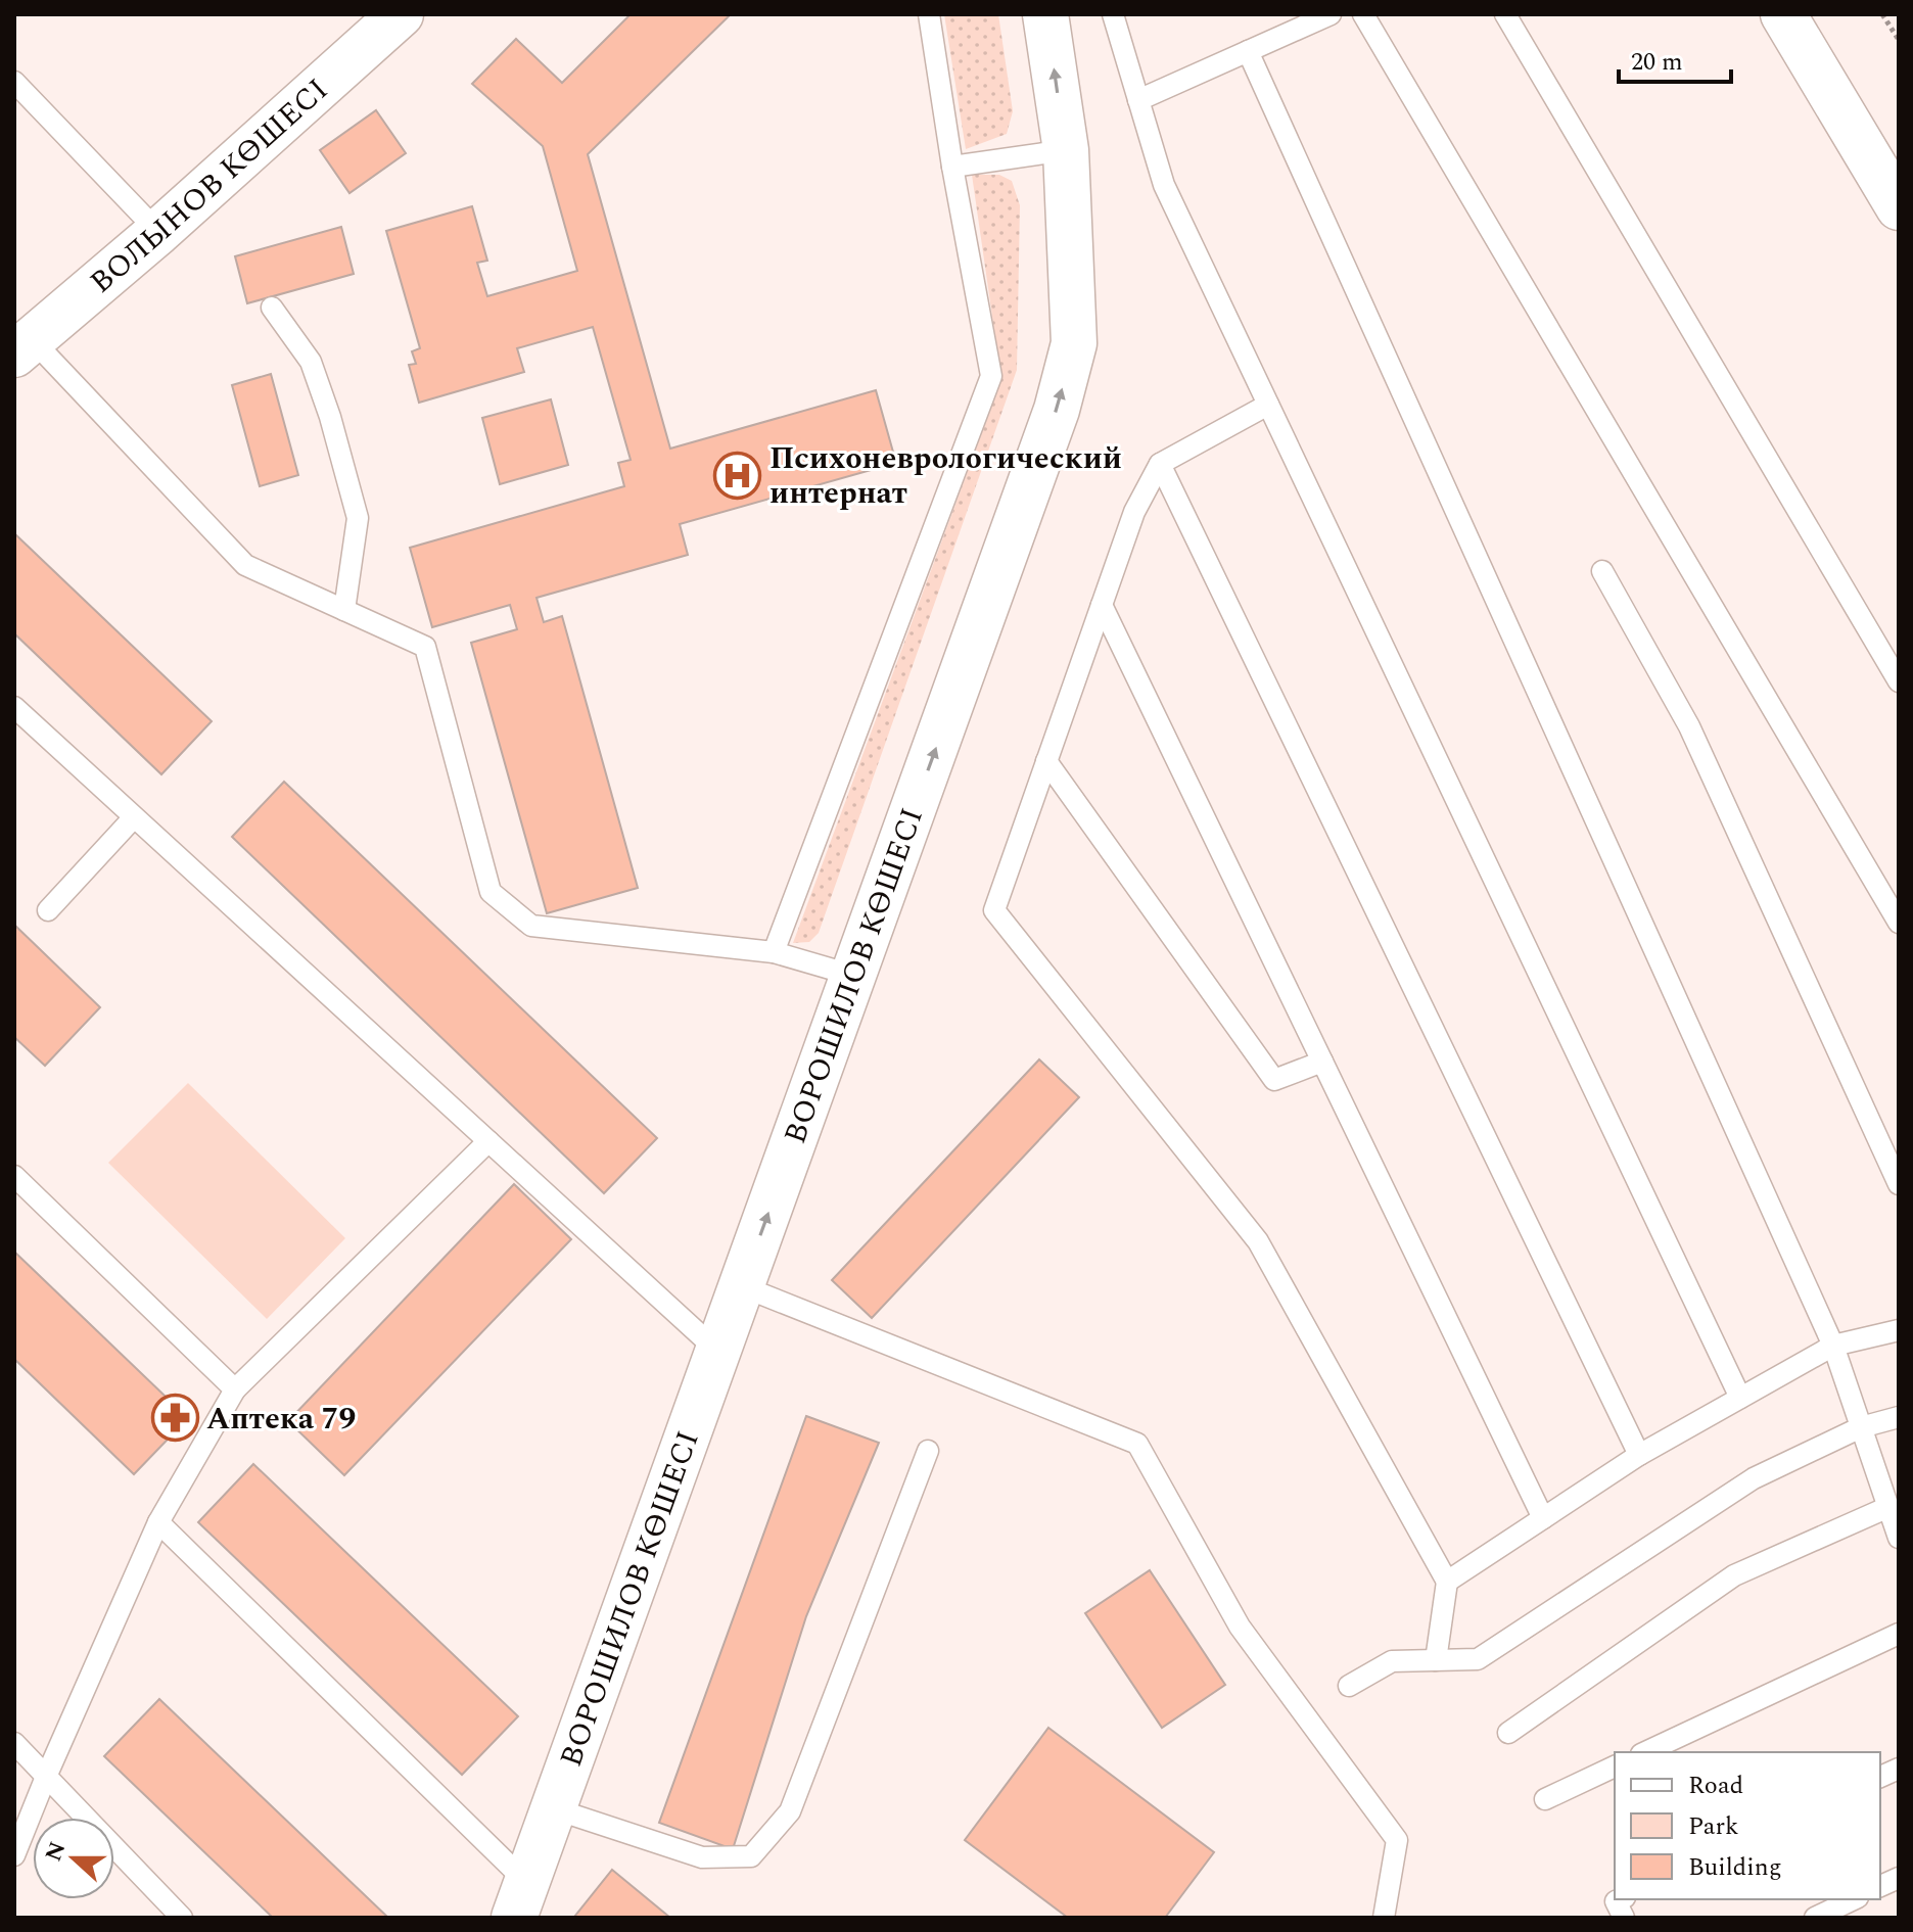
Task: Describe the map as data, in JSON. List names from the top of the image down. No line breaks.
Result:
{"streets":{"street":["ВОЛЫНОВ КӨШЕСІ","ВОРОШИЛОВ КӨШЕСІ"]},"one_way":["ВОРОШИЛОВ КӨШЕСІ"],"places":{"hospital":["Психоневрологический интернат"],"pharmacy":["Аптека 79"]},"legend":["Road","Park","Building"],"scale_bar":"20 m","north":"left"}
